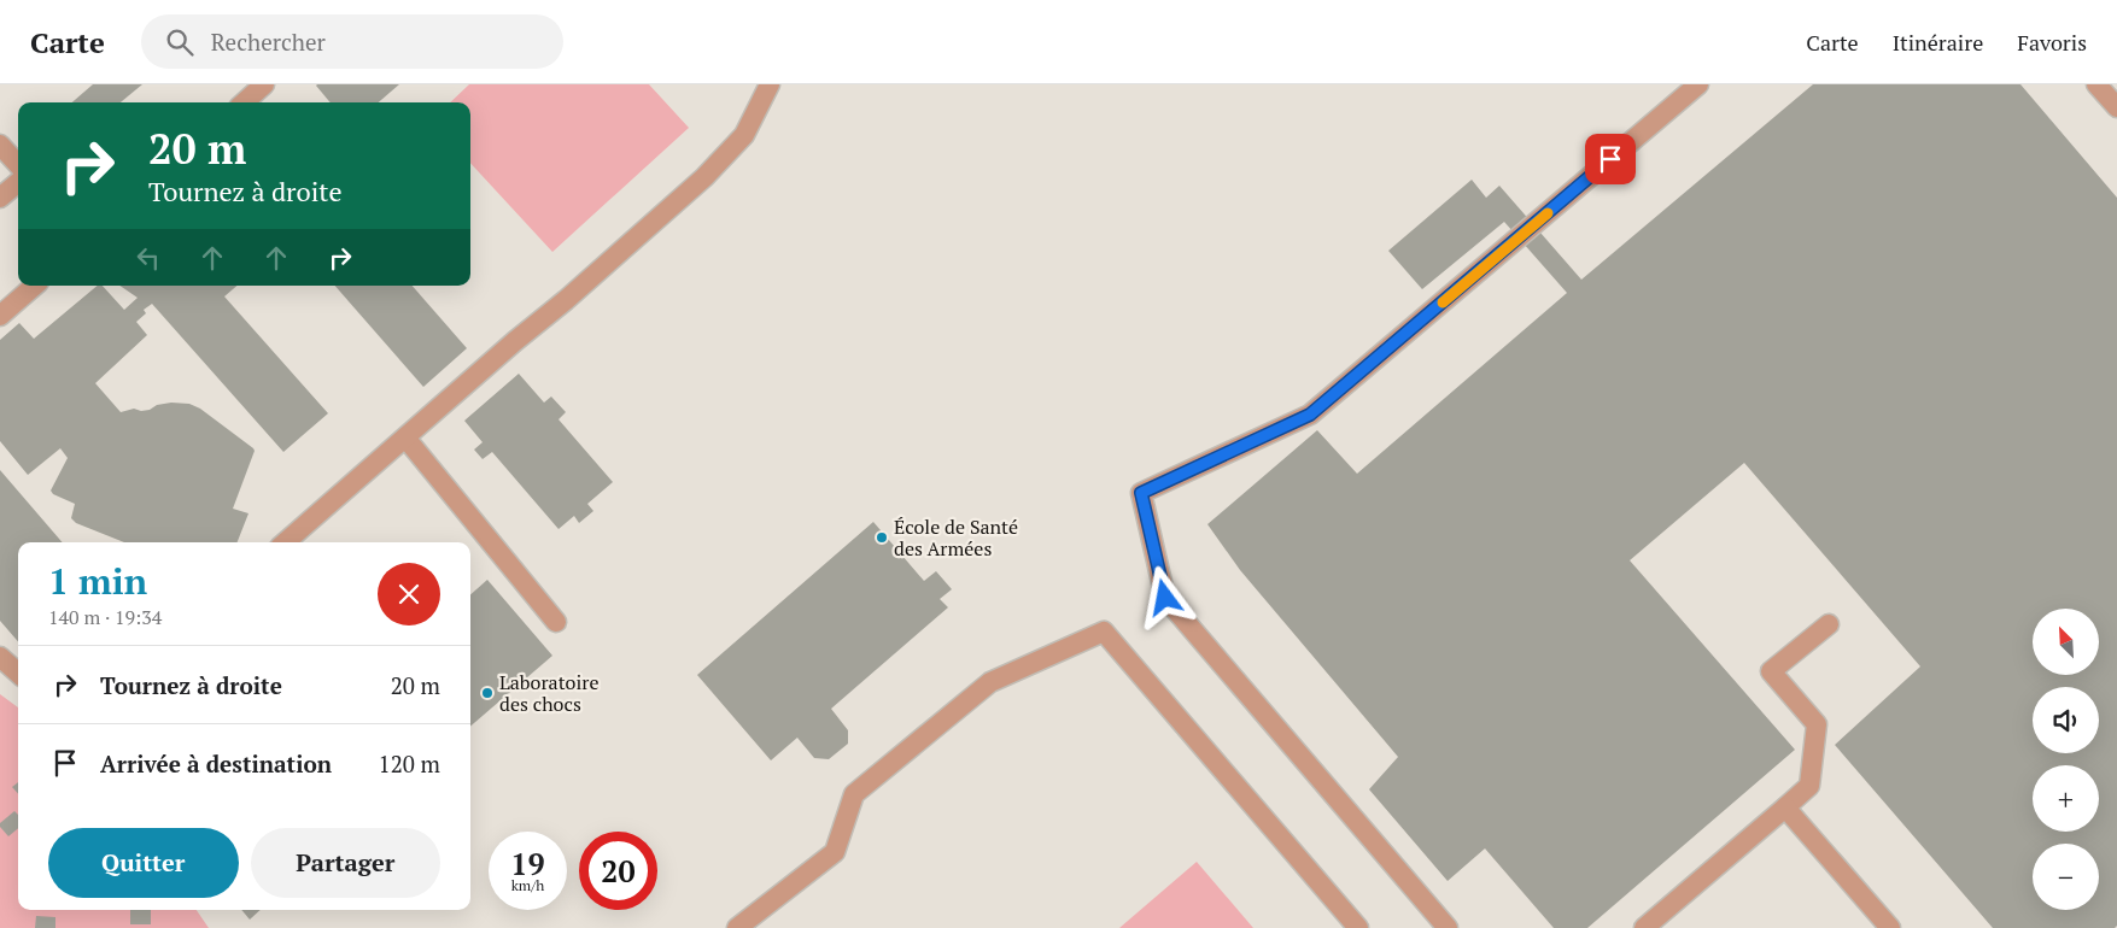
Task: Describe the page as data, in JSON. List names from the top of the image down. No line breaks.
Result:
{"places":["École de Santé des Armées","Laboratoire des chocs"],"north":"top left","page":{"header":"Carte","search":"Rechercher","nav":["Carte","Itinéraire","Favoris"],"turn":["20 m","Tournez à droite"],"heading":["1 min","140 m · 19:34"],"map_buttons":["+","−"],"list":[{"name":"Tournez à droite","value":"20 m"},{"name":"Arrivée à destination","value":"120 m"}],"buttons":["Quitter","Partager"],"speed":"19 km/h","limit":"20"}}
